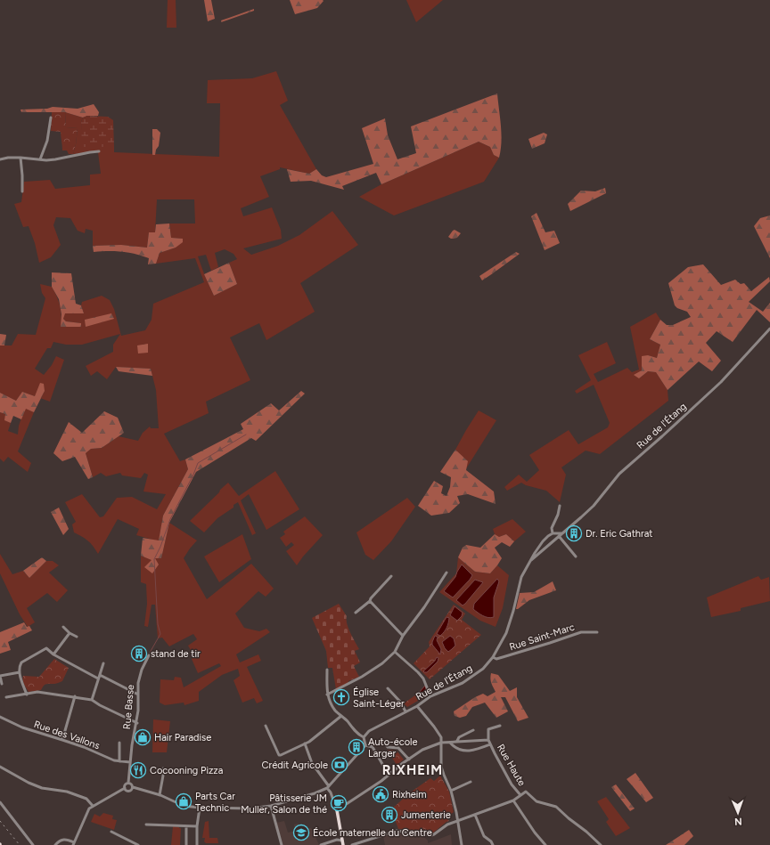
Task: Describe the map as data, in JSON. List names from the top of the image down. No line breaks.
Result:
{"streets":{"street":["Rue de l'Étang","Rue Saint-Marc","Rue Basse","Rue des Vallons","Rue Haute"]},"crossings":[["Rue de l'Étang","Rue Saint-Marc"],["Rue Basse","Rue des Vallons"]],"districts":["RIXHEIM"],"places":{"building":["Dr. Eric Gathrat","stand de tir","Auto-école Larger","Jumenterie"],"church":["Église Saint-Léger"],"shop":["Hair Paradise","Parts Car Technic"],"bank":["Crédit Agricole"],"restaurant":["Cocooning Pizza"],"public building":["Rixheim"],"cafe":["Pâtisserie JM Muller, Salon de thé"],"school or university":["École maternelle du Centre"]},"north":"bottom"}
